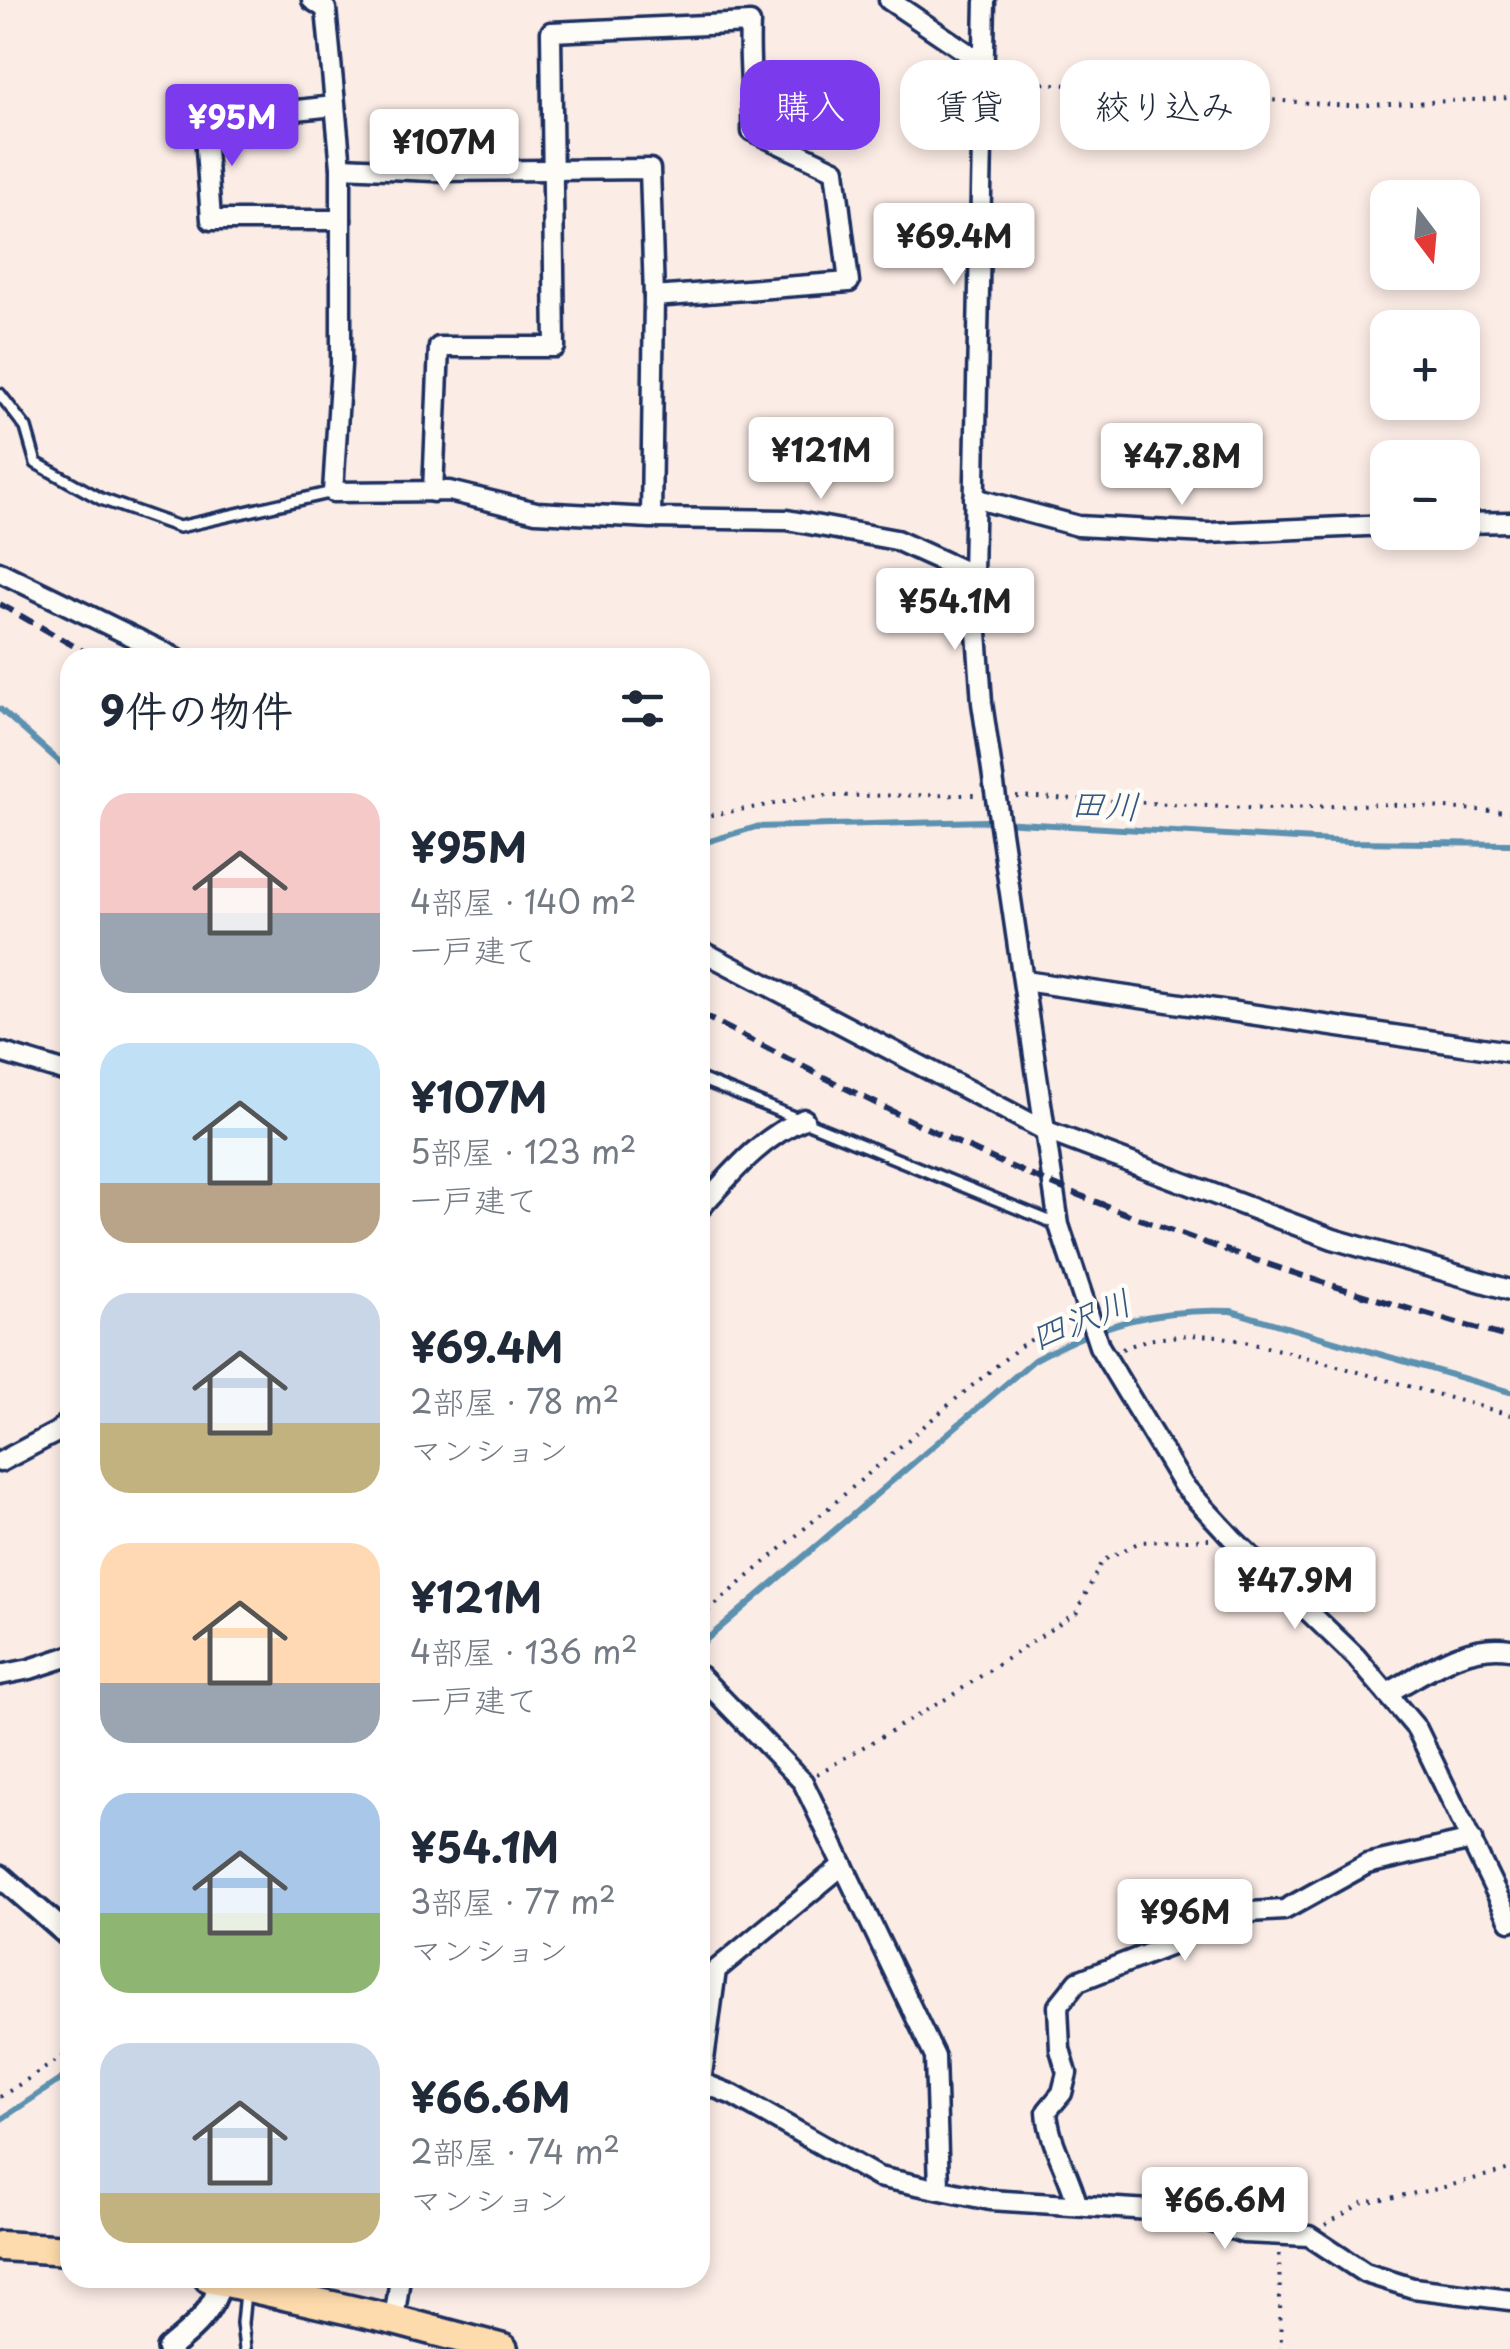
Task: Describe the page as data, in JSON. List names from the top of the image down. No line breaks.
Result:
{"water":["田川","四沢川"],"north":"bottom","page":{"chip":["購入","賃貸","絞り込み"],"price":["¥95M","¥107M","¥69.4M","¥121M","¥47.8M","¥54.1M","¥47.9M","¥96M","¥66.6M"],"map_buttons":["+","−"],"heading":"9件の物件","list":[{"name":"¥95M","note":"4部屋 · 140 m² · 一戸建て"},{"name":"¥107M","note":"5部屋 · 123 m² · 一戸建て"},{"name":"¥69.4M","note":"2部屋 · 78 m² · マンション"},{"name":"¥121M","note":"4部屋 · 136 m² · 一戸建て"},{"name":"¥54.1M","note":"3部屋 · 77 m² · マンション"},{"name":"¥66.6M","note":"2部屋 · 74 m² · マンション"}]}}
